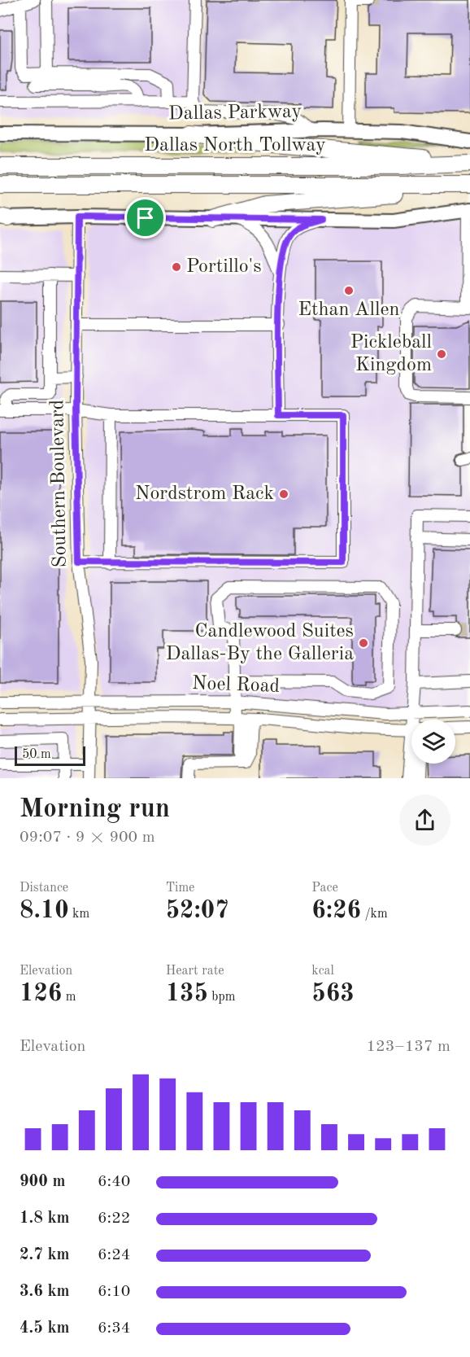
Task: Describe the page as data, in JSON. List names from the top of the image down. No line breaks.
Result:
{"streets":{"highway":["Dallas North Tollway"],"main road":["Dallas Parkway"],"street":["Southern Boulevard","Noel Road"]},"crossings":[["Southern Boulevard","Noel Road"]],"places":["Portillo's","Ethan Allen","Pickleball Kingdom","Nordstrom Rack","Candlewood Suites Dallas-By the Galleria"],"scale_bar":"50 m","page":{"scale":"50 m","heading":["Morning run","09:07 · 9 × 900 m"],"stats":[["Distance","8.10 km"],["Time","52:07"],["Pace","6:26 /km"],["Elevation","126 m"],["Heart rate","135 bpm"],["kcal","563"]],"chart":["Elevation","123–137 m"],"list":[{"name":"900 m","note":"6:40"},{"name":"1.8 km","note":"6:22"},{"name":"2.7 km","note":"6:24"},{"name":"3.6 km","note":"6:10"},{"name":"4.5 km","note":"6:34"}]}}
